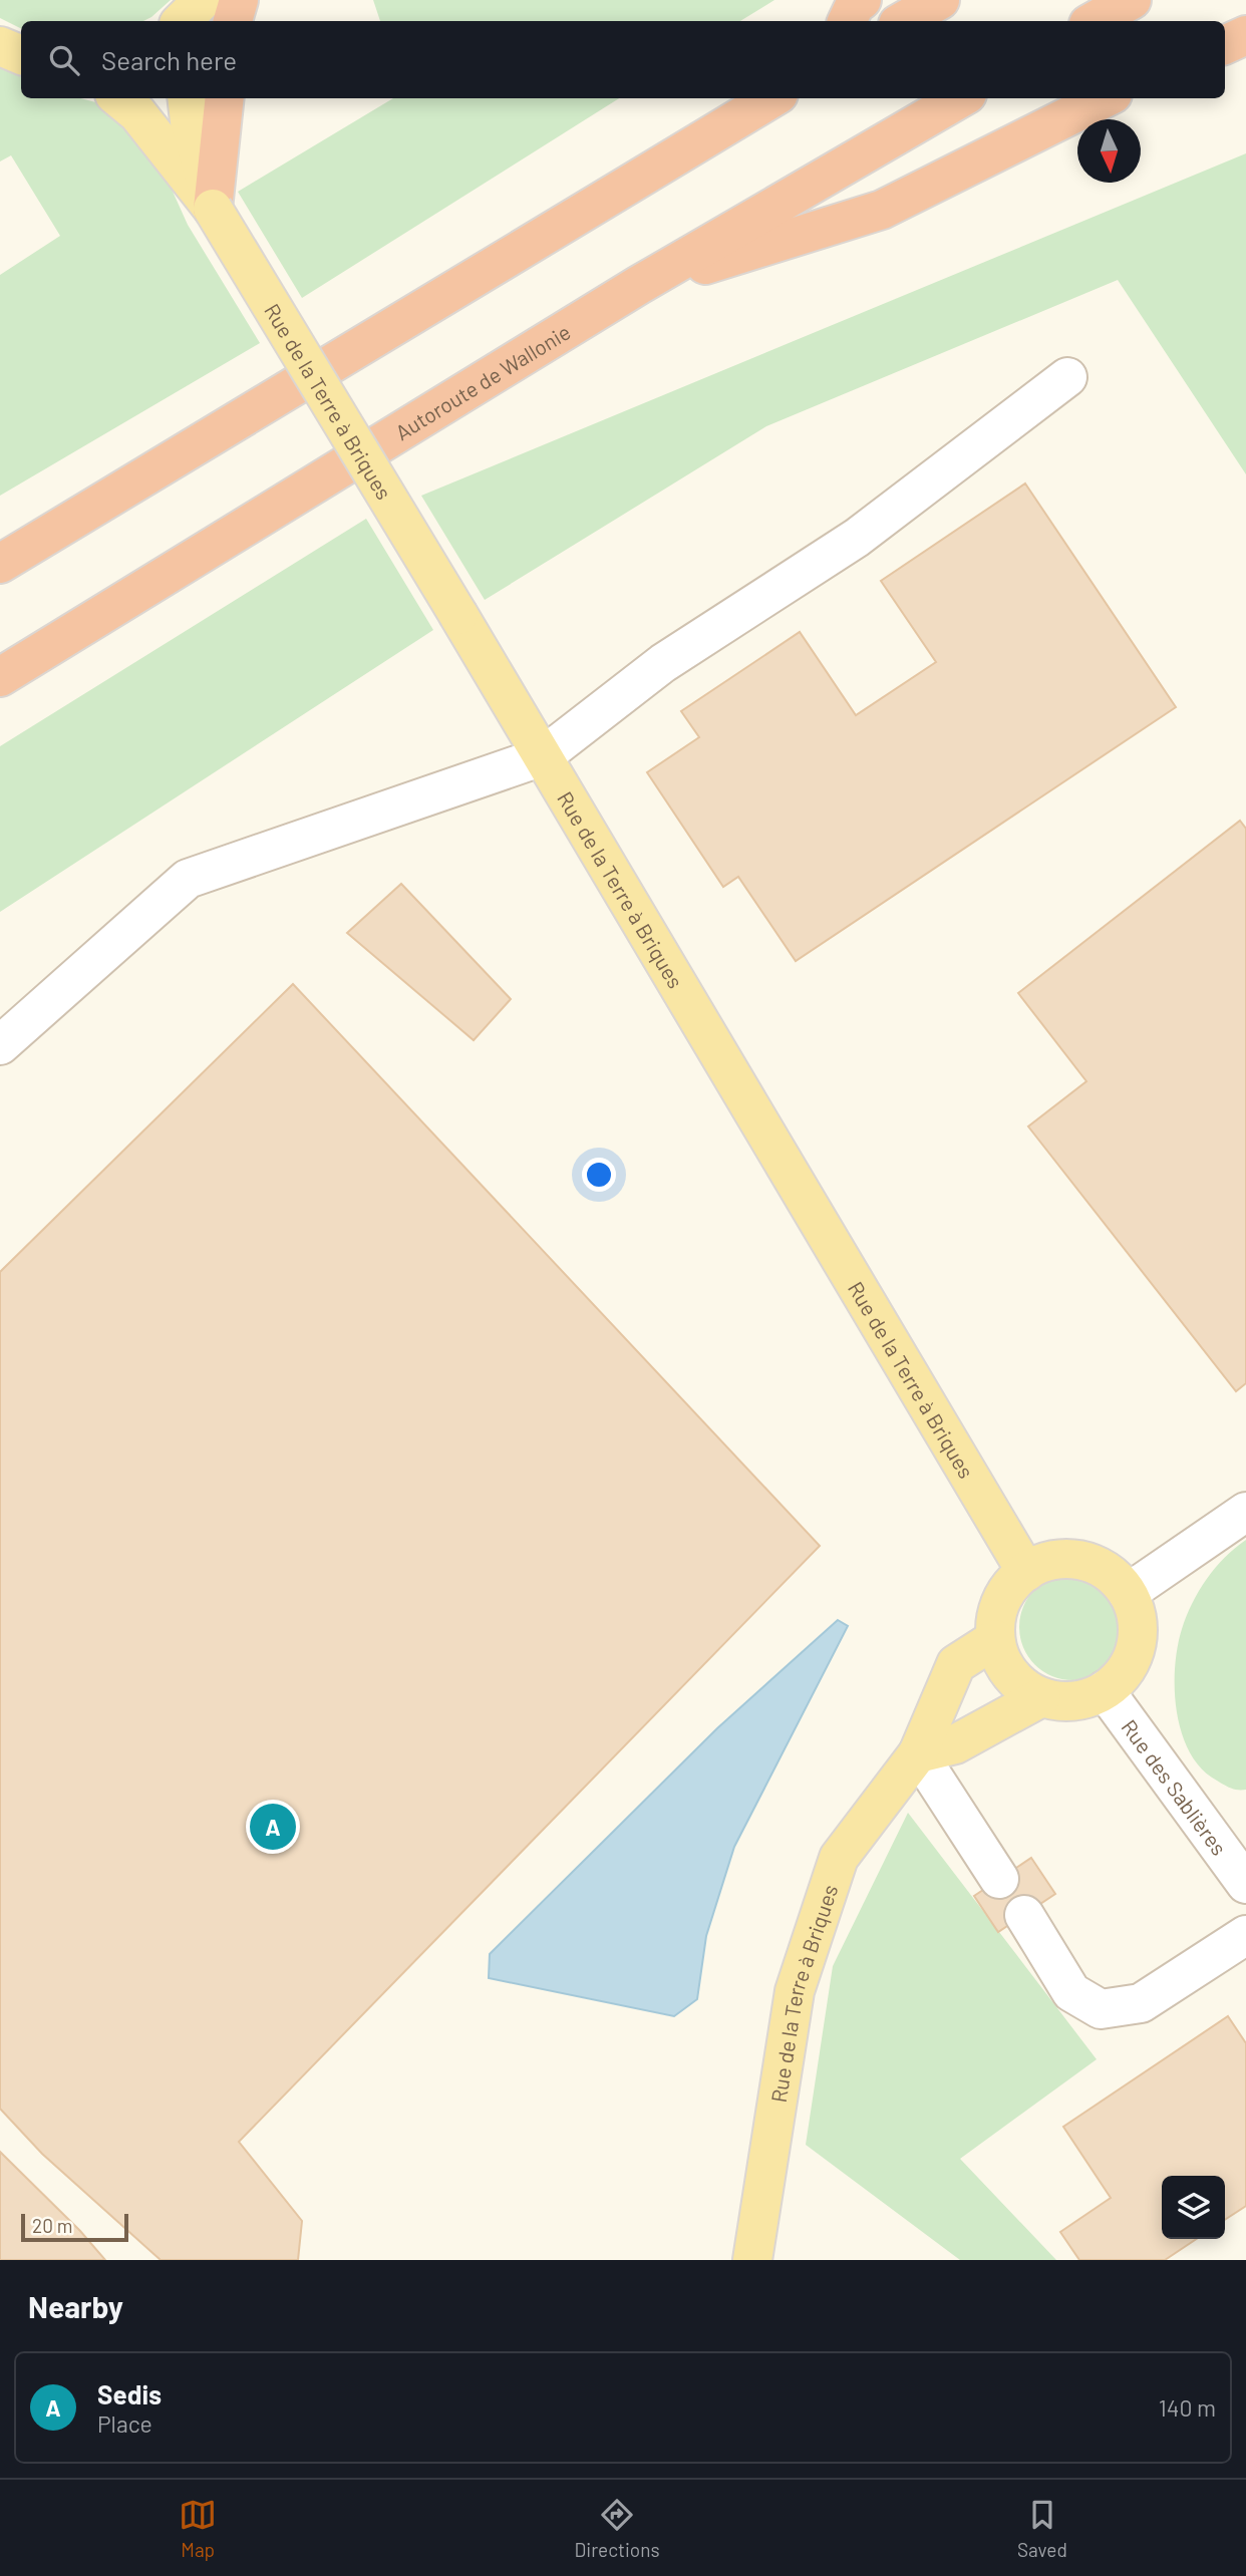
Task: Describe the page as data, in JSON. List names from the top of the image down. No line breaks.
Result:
{"streets":{"highway":["Autoroute de Wallonie"],"main road":["Rue de la Terre à Briques"],"street":["Rue des Sablières"]},"crossings":[["Rue de la Terre à Briques","Rue des Sablières"]],"scale_bar":"20 m","north":"bottom","page":{"search":"Search here","pins":"A","scale":"20 m","heading":"Nearby","list":[{"mark":"A","name":"Sedis","note":"Place","value":"140 m"}],"nav":["Map","Directions","Saved"]}}
